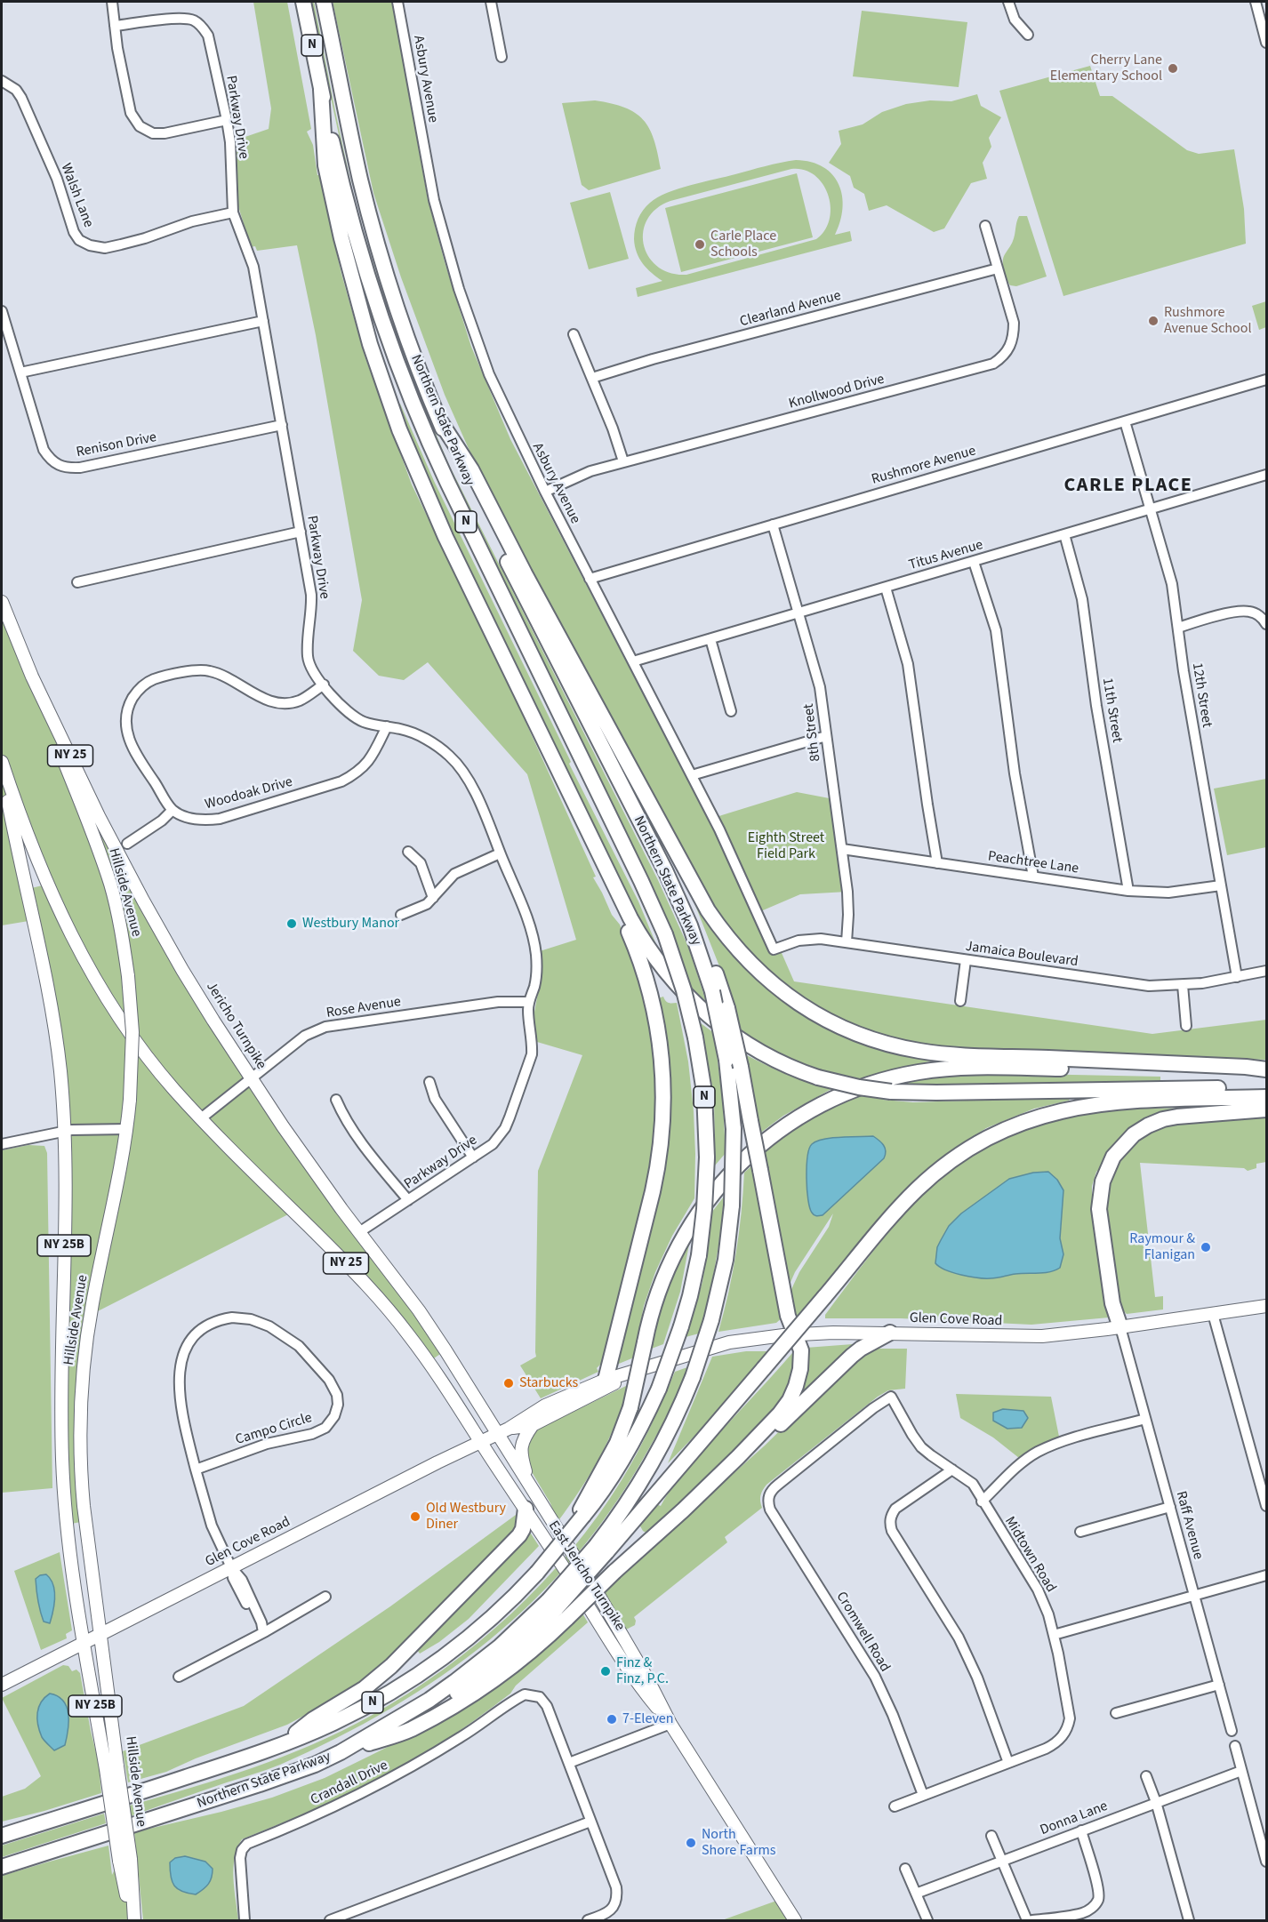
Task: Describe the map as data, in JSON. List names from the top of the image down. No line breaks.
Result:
{"streets":{"highway":["N","Northern State Parkway"],"main road":["NY 25","Hillside Avenue","Jericho Turnpike","NY 25B","Glen Cove Road","East Jericho Turnpike"],"street":["Asbury Avenue","Parkway Drive","Walsh Lane","Clearland Avenue","Knollwood Drive","Renison Drive","Rushmore Avenue","Titus Avenue","12th Street","11th Street","8th Street","Woodoak Drive","Peachtree Lane","Jamaica Boulevard","Rose Avenue","Campo Circle","Raff Avenue","Midtown Road","Cromwell Road","Crandall Drive","Donna Lane"]},"crossings":[["Asbury Avenue","Knollwood Drive"],["Asbury Avenue","Rushmore Avenue"],["Asbury Avenue","Titus Avenue"],["Asbury Avenue","Jamaica Boulevard"],["Parkway Drive","Walsh Lane"],["Parkway Drive","Renison Drive"],["Parkway Drive","Woodoak Drive"],["Parkway Drive","Rose Avenue"],["Parkway Drive","Jericho Turnpike"],["Clearland Avenue","Knollwood Drive"],["Rushmore Avenue","12th Street"],["Rushmore Avenue","8th Street"],["Titus Avenue","12th Street"],["Titus Avenue","11th Street"],["Titus Avenue","8th Street"],["12th Street","Peachtree Lane"],["12th Street","Jamaica Boulevard"],["11th Street","Peachtree Lane"],["8th Street","Peachtree Lane"],["8th Street","Jamaica Boulevard"],["NY 25","Rose Avenue"],["NY 25","Glen Cove Road"],["NY 25","East Jericho Turnpike"],["Hillside Avenue","Jericho Turnpike"],["Hillside Avenue","Glen Cove Road"],["Rose Avenue","Jericho Turnpike"],["Jericho Turnpike","Glen Cove Road"],["Jericho Turnpike","East Jericho Turnpike"],["Glen Cove Road","Campo Circle"],["Glen Cove Road","Raff Avenue"],["Glen Cove Road","East Jericho Turnpike"],["Midtown Road","Cromwell Road"]],"districts":["CARLE PLACE"],"parks":["Eighth Street Field Park"],"places":["Cherry Lane Elementary School","Carle Place Schools","Rushmore Avenue School","Westbury Manor","Raymour & Flanigan","Starbucks","Old Westbury Diner","Finz & Finz, P.C.","7-Eleven","North Shore Farms"]}
